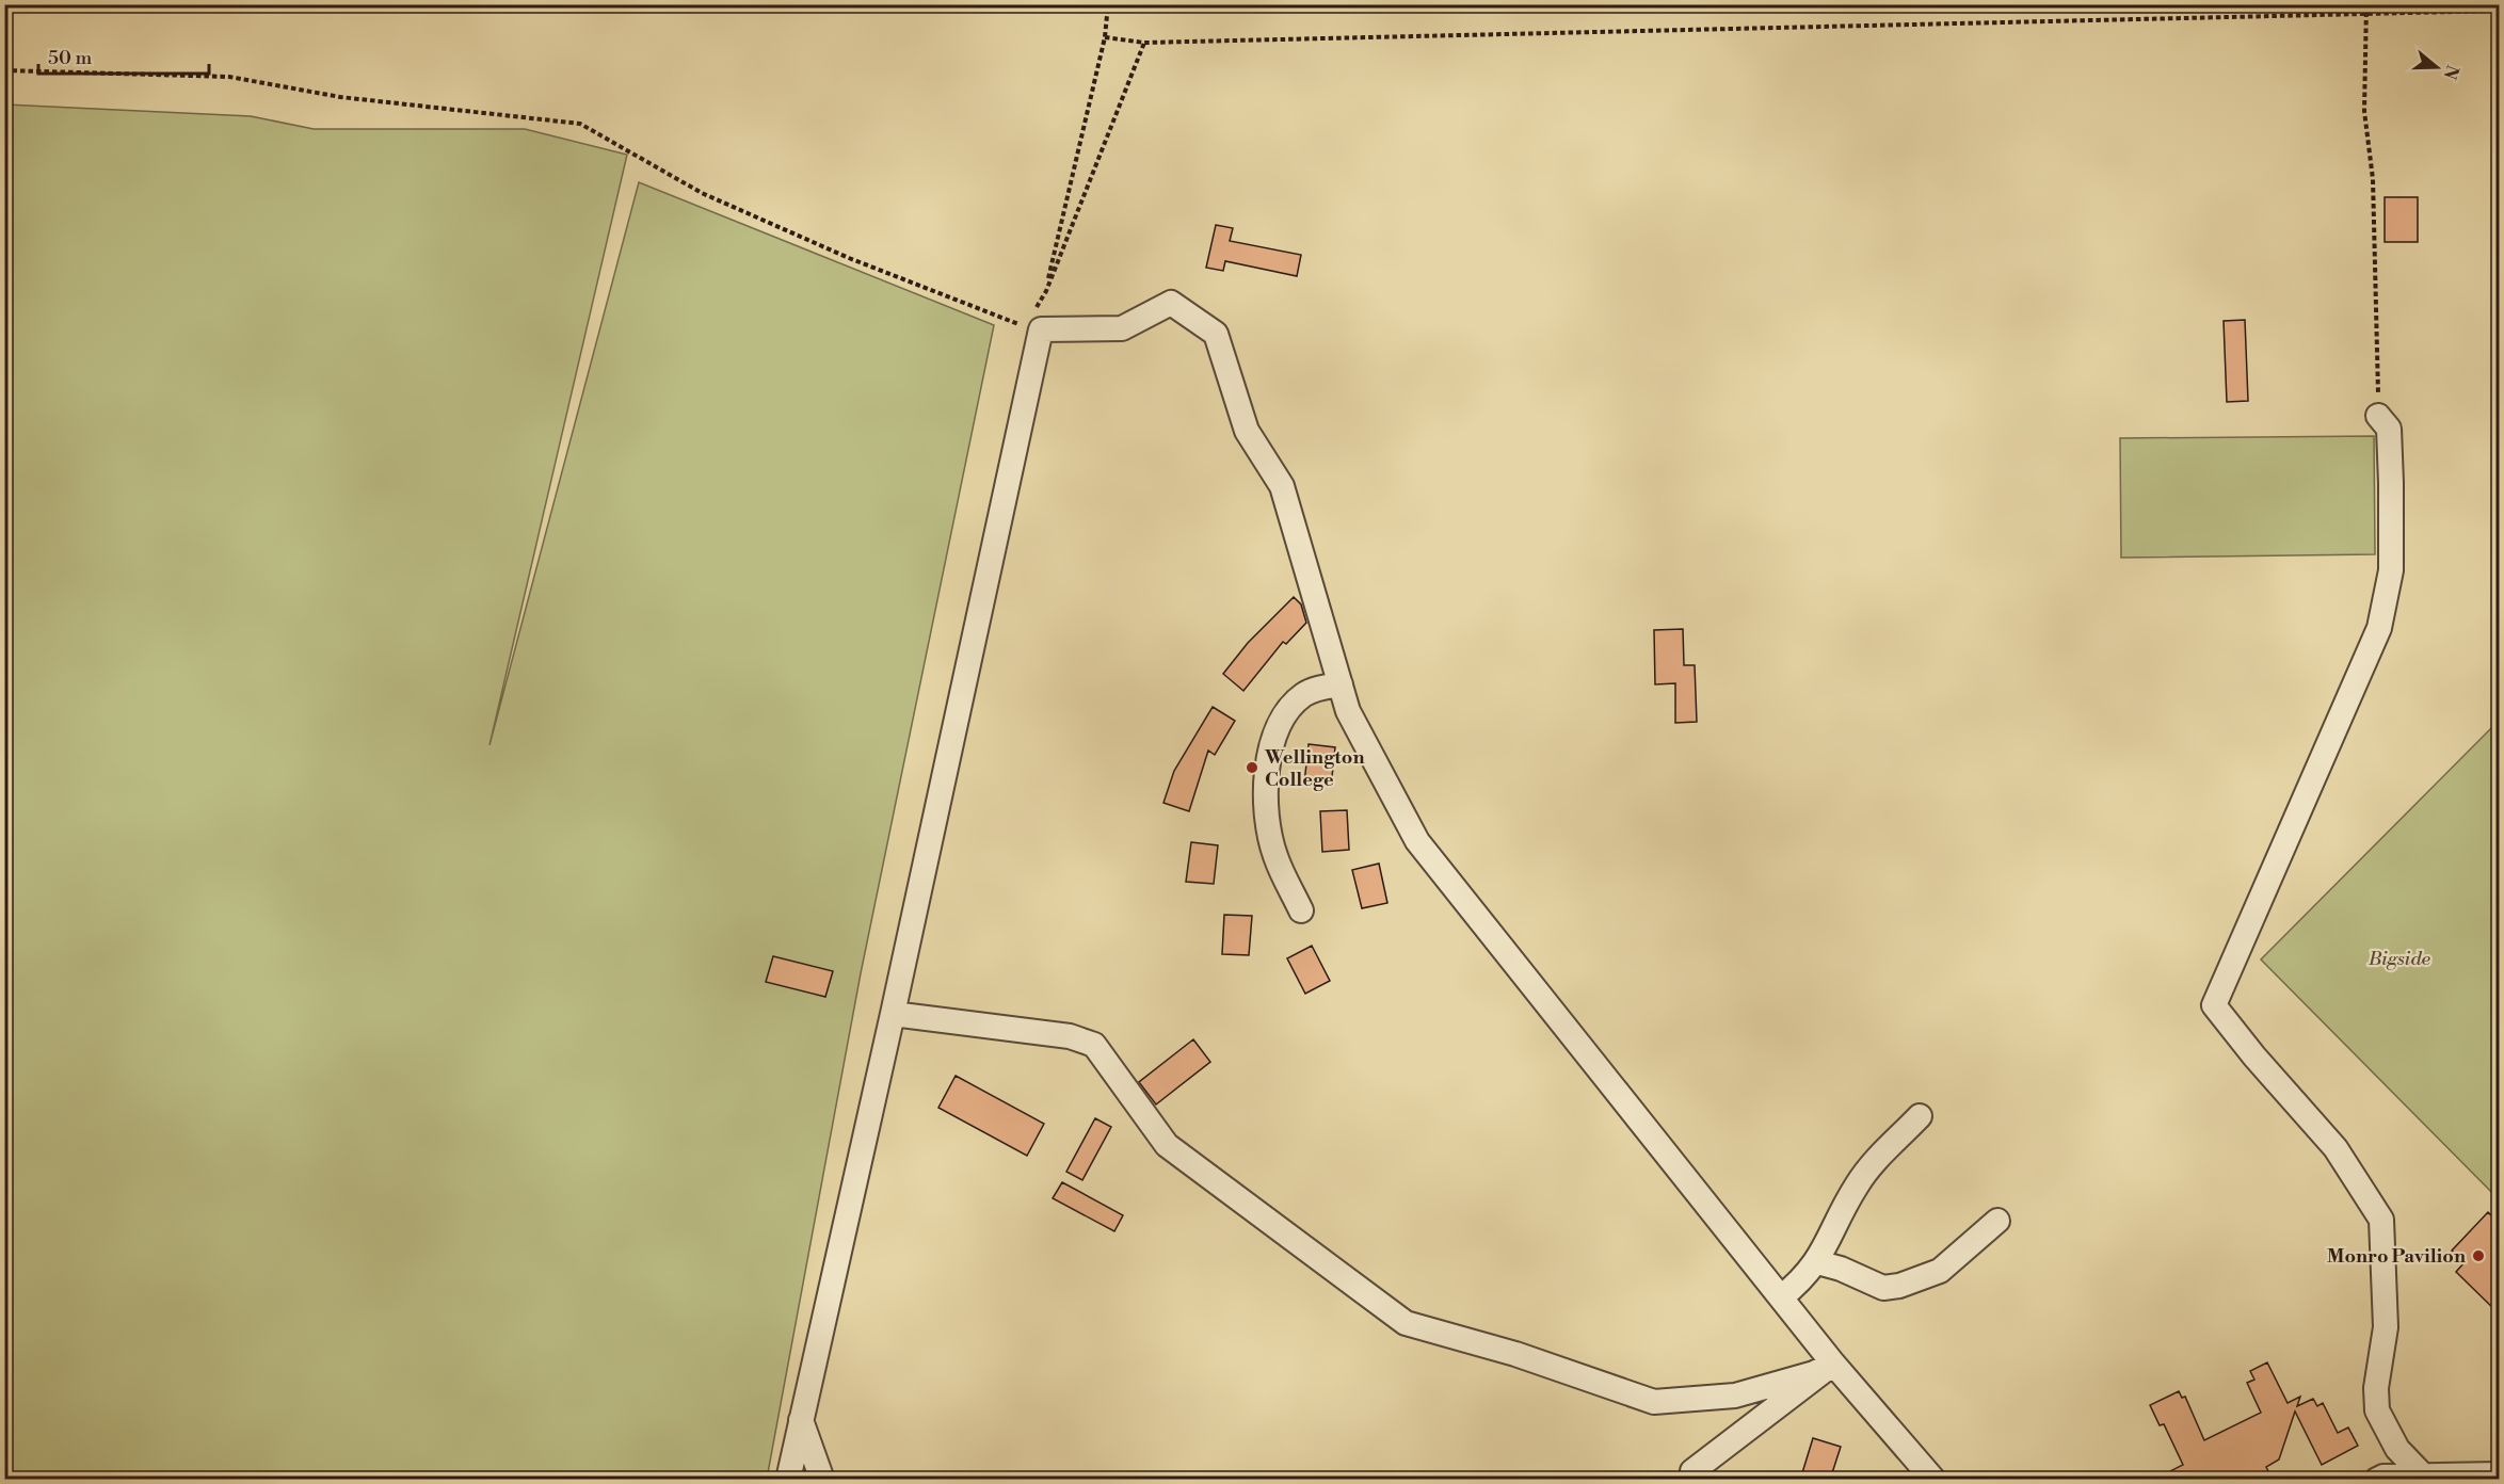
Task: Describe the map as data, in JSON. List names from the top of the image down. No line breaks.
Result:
{"parks":["Bigside"],"places":["Wellington College","Monro Pavilion"],"scale_bar":"50 m","north":"right"}
